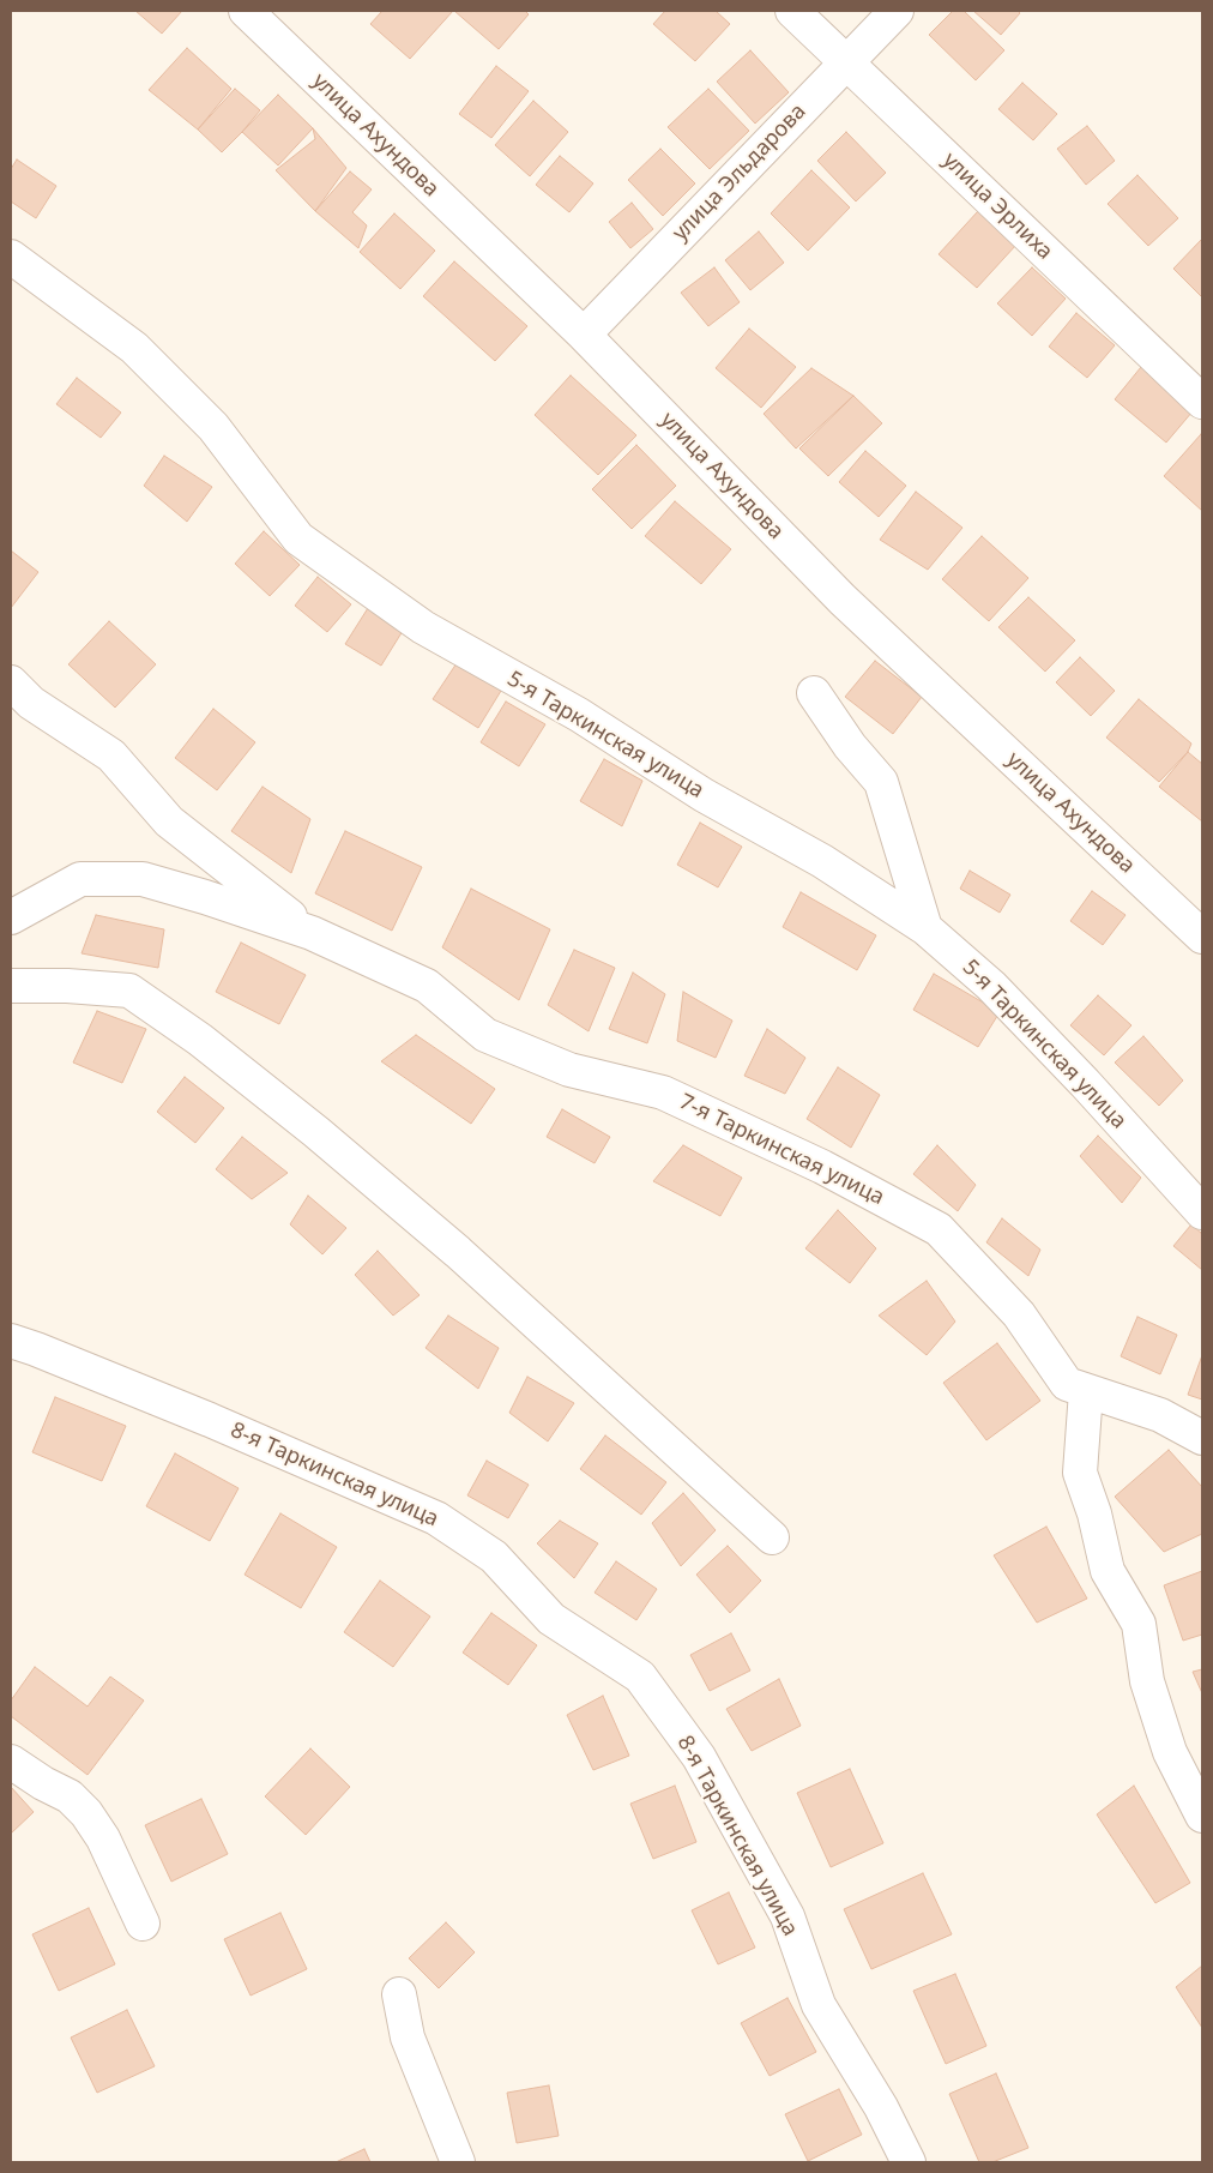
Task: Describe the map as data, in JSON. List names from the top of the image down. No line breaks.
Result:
{"streets":{"street":["улица Ахундова","улица Эльдарова","улица Эрлиха","5-я Таркинская улица","7-я Таркинская улица","8-я Таркинская улица"]},"crossings":[["улица Ахундова","улица Эльдарова"],["улица Эльдарова","улица Эрлиха"]]}
